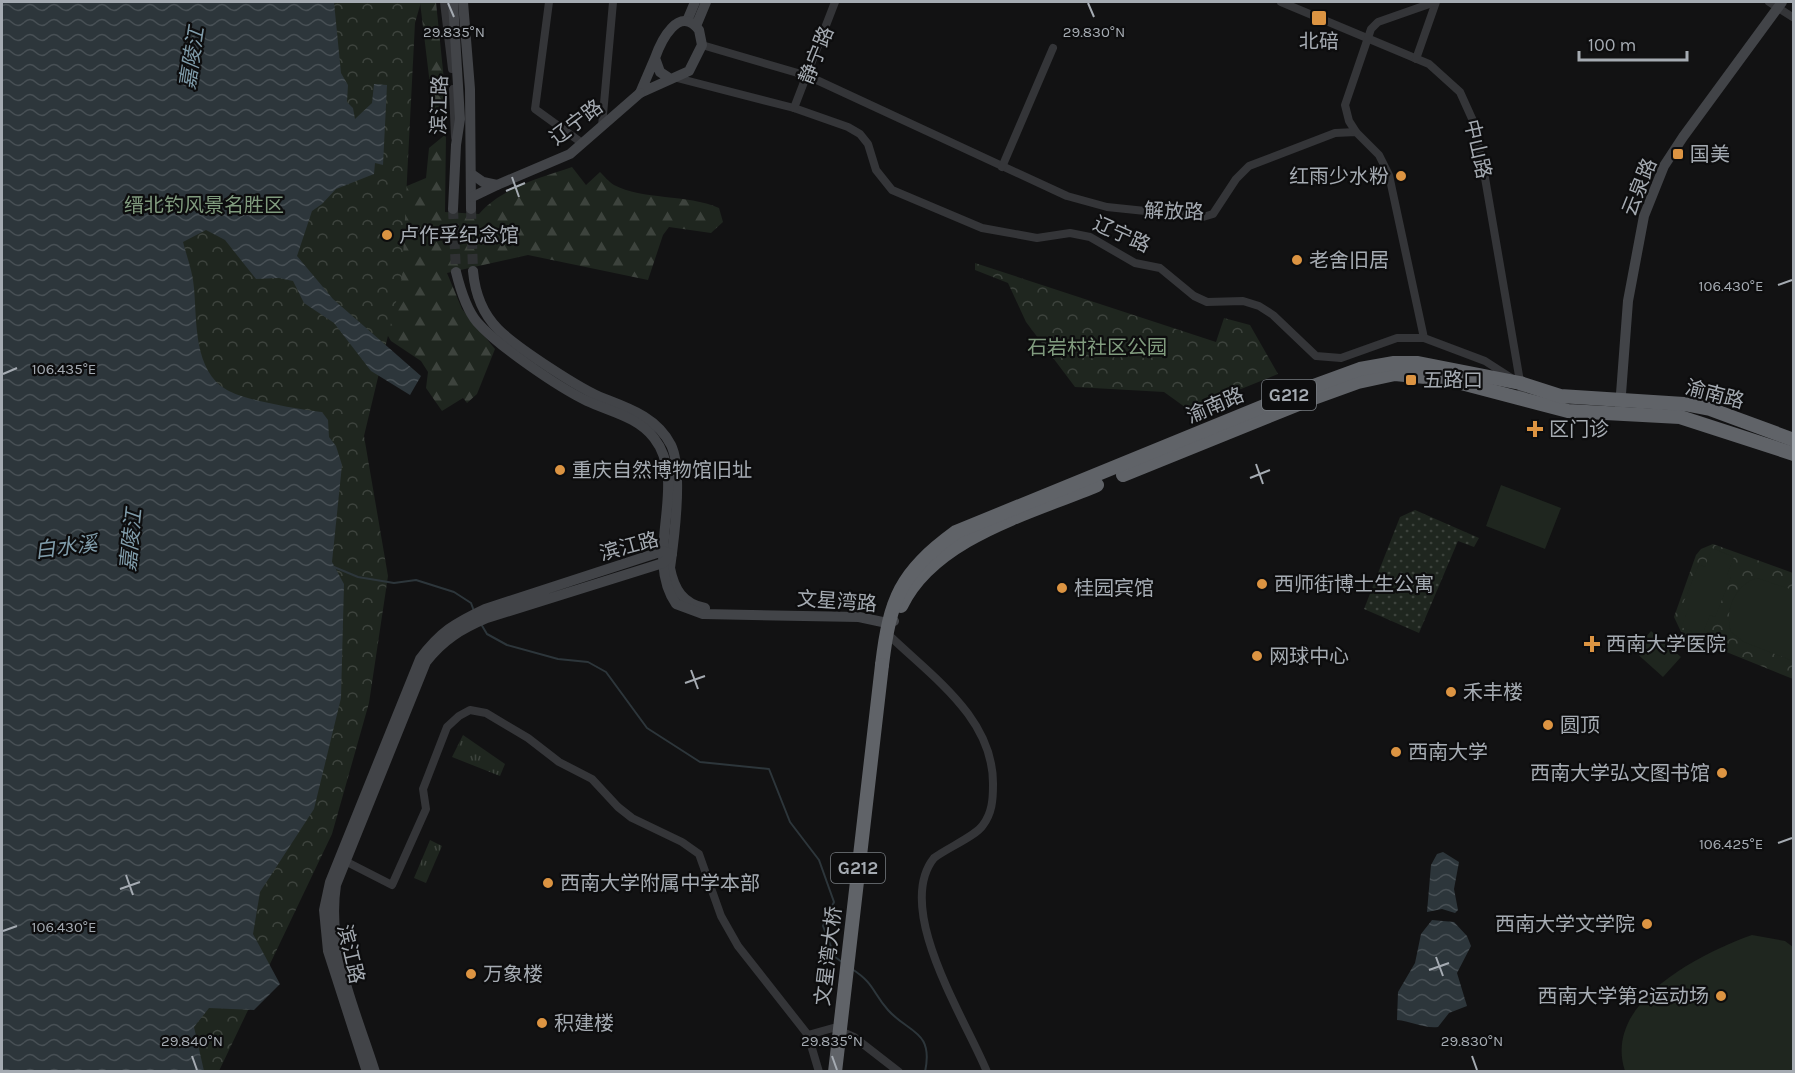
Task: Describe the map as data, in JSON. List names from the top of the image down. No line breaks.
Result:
{"streets":{"highway":["渝南路","G212","文星湾大桥"],"main road":["滨江路","辽宁路","云泉路","文星湾路"],"street":["静宁路","中山路","解放路"]},"crossings":[["静宁路","辽宁路"],["静宁路","解放路"],["滨江路","辽宁路"],["滨江路","文星湾路"],["辽宁路","中山路"],["辽宁路","解放路"],["辽宁路","渝南路"],["中山路","渝南路"],["云泉路","渝南路"],["渝南路","文星湾路"],["渝南路","文星湾大桥"]],"water":["嘉陵江","白水溪"],"parks":["缙北钓风景名胜区","石岩村社区公园"],"places":{"transit":["北碚","国美","五路口"],"other":["红雨少水粉","卢作孚纪念馆","老舍旧居","重庆自然博物馆旧址","西师街博士生公寓","桂园宾馆","网球中心","禾丰楼","圆顶","西南大学","西南大学弘文图书馆","西南大学附属中学本部","西南大学文学院","万象楼","西南大学第2运动场","积建楼"],"health":["区门诊","西南大学医院"]},"scale_bar":"100 m","coordinates":["29.835°N","29.830°N","106.430°E","106.435°E","106.425°E","29.840°N"]}
